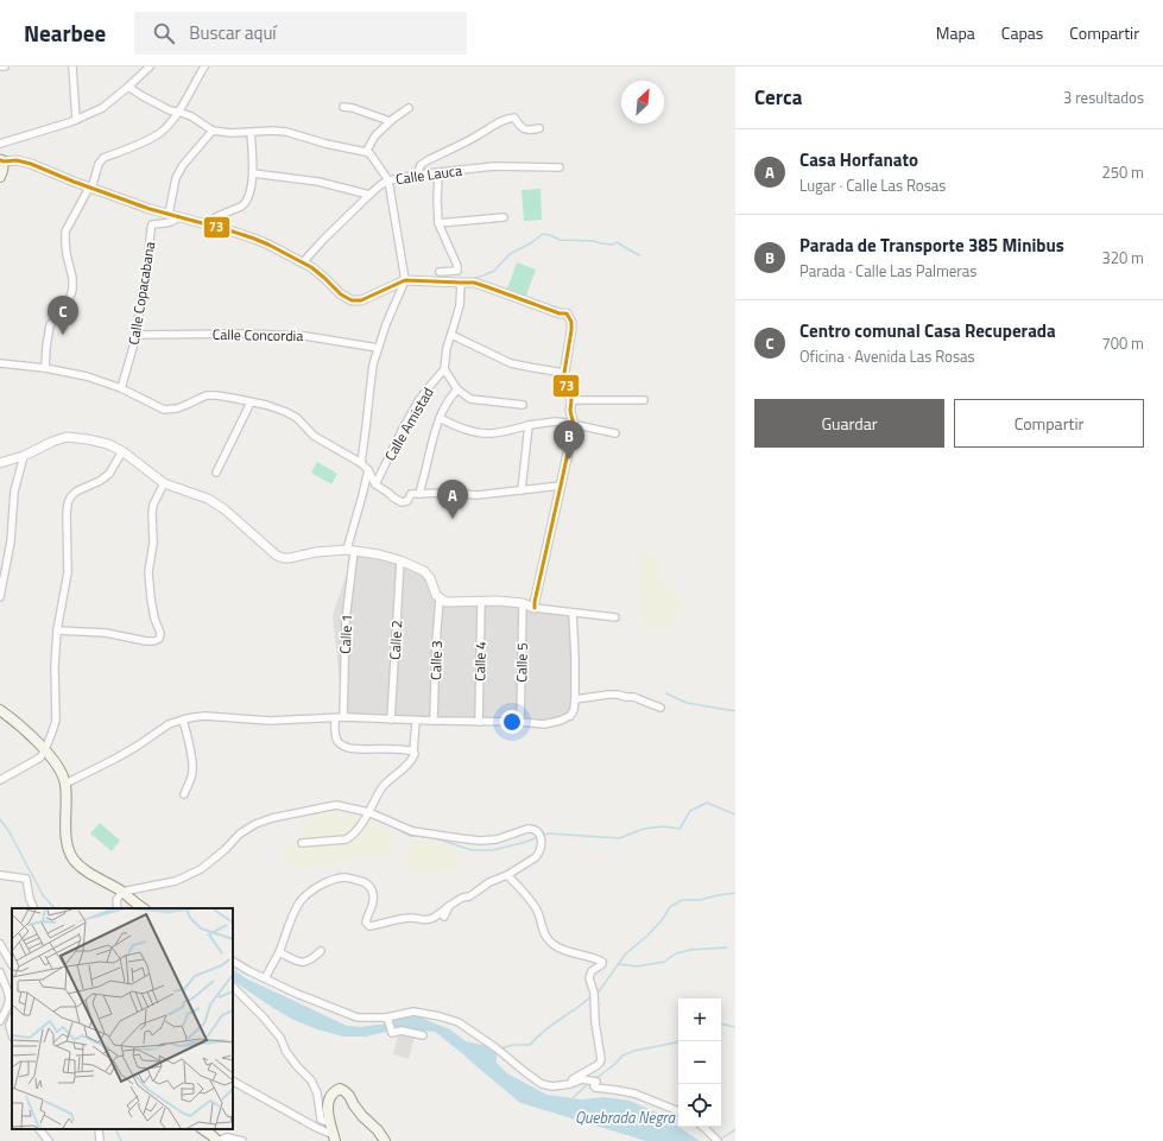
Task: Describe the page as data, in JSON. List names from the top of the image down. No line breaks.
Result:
{"streets":{"street":["Calle Lauca","Calle Copacabana","Calle Concordia","Calle Amistad","Calle 1","Calle 2","Calle 3","Calle 4","Calle 5"]},"crossings":[["Calle Copacabana","Calle Concordia"]],"water":["Quebrada Negra"],"lines":["transit line 73"],"north":"top right","page":{"header":"Nearbee","search":"Buscar aquí","nav":["Mapa","Capas","Compartir"],"heading":["Cerca","3 resultados"],"list":[{"mark":"A","name":"Casa Horfanato","note":"Lugar · Calle Las Rosas","value":"250 m"},{"mark":"B","name":"Parada de Transporte 385 Minibus","note":"Parada · Calle Las Palmeras","value":"320 m"},{"mark":"C","name":"Centro comunal Casa Recuperada","note":"Oficina · Avenida Las Rosas","value":"700 m"}],"pins":["C","B","A"],"buttons":["Guardar","Compartir"],"map_buttons":["+","−"]}}
